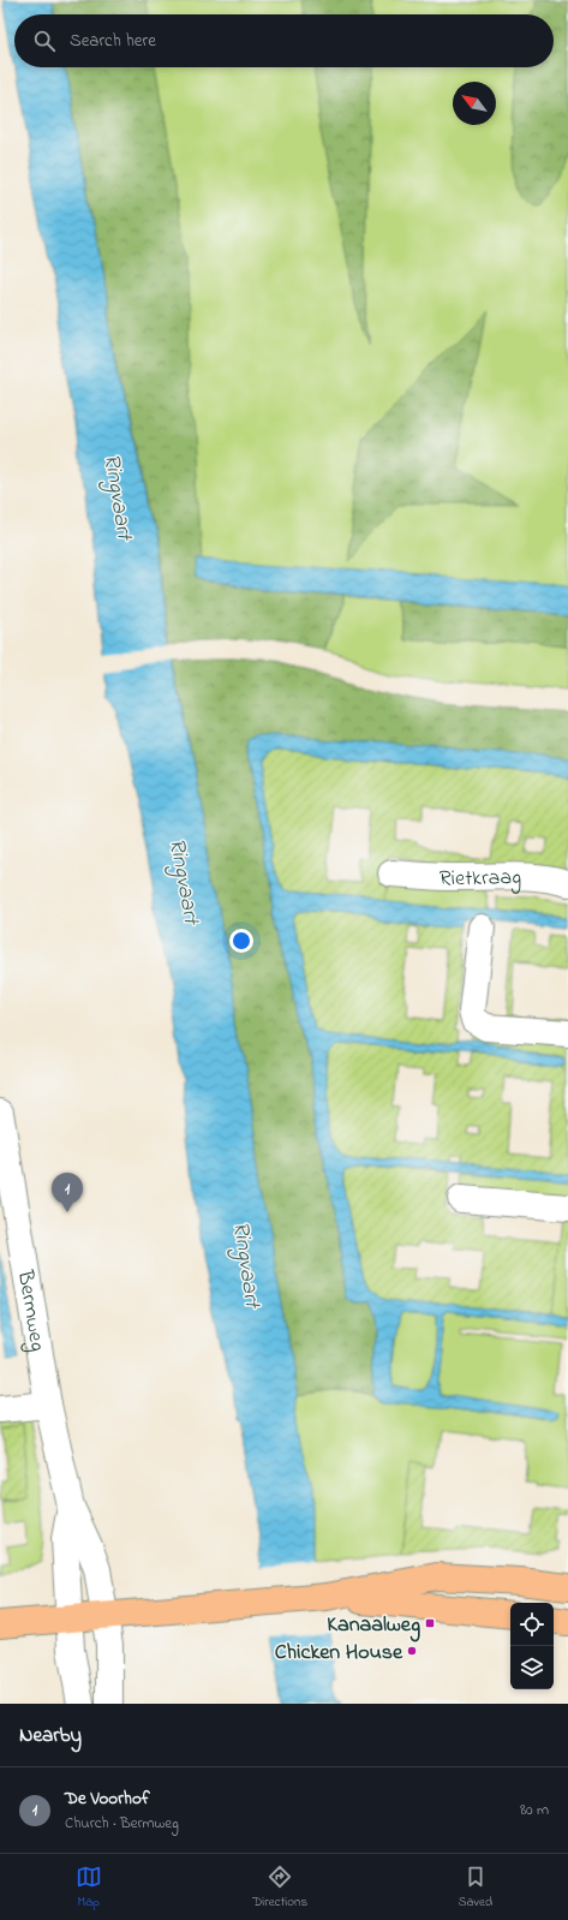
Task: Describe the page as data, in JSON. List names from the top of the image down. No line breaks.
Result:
{"streets":{"street":["Rietkraag","Bermweg"]},"water":["Ringvaart"],"places":{"transit":["Kanaalweg"],"other":["Chicken House"]},"north":"top left","page":{"search":"Search here","pins":"1","heading":"Nearby","list":[{"mark":"1","name":"De Voorhof","note":"Church · Bermweg","value":"80 m"}],"nav":["Map","Directions","Saved"]}}
